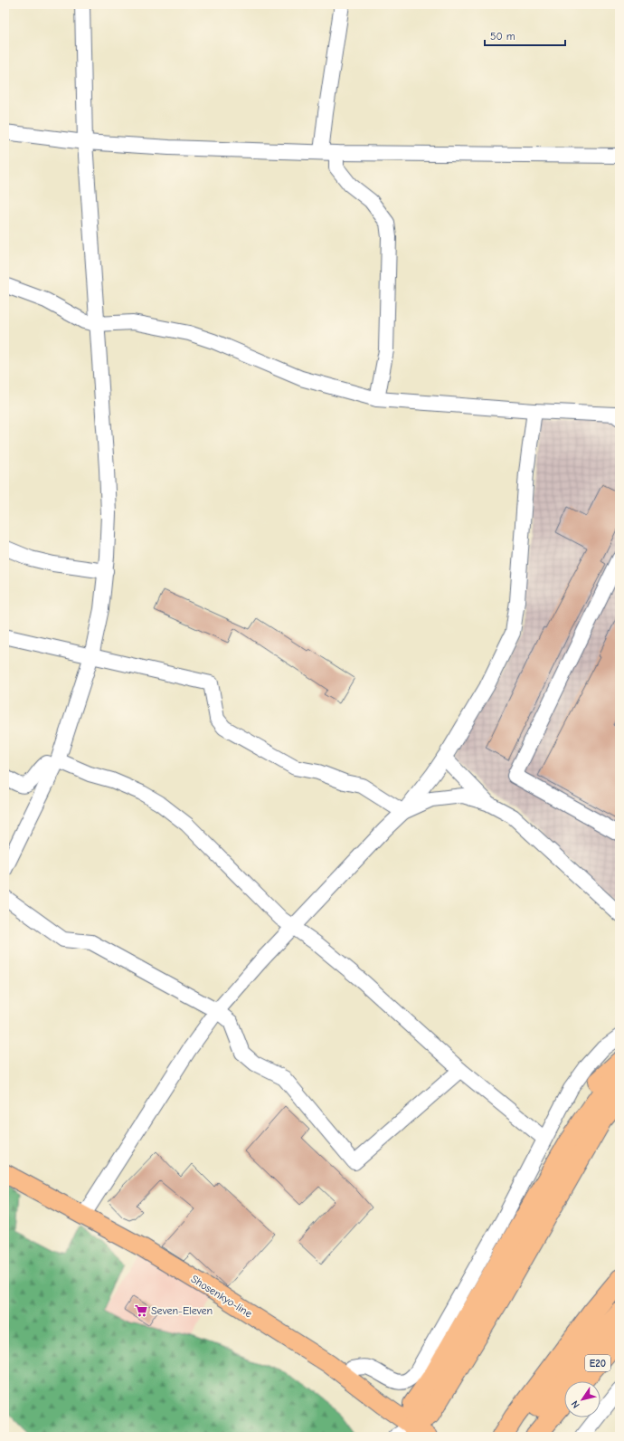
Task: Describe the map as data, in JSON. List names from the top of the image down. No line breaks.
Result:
{"streets":{"highway":["E20"],"main road":["Shosenkyo-line"]},"places":{"supermarket":["Seven-Eleven"]},"scale_bar":"50 m","north":"bottom left"}
